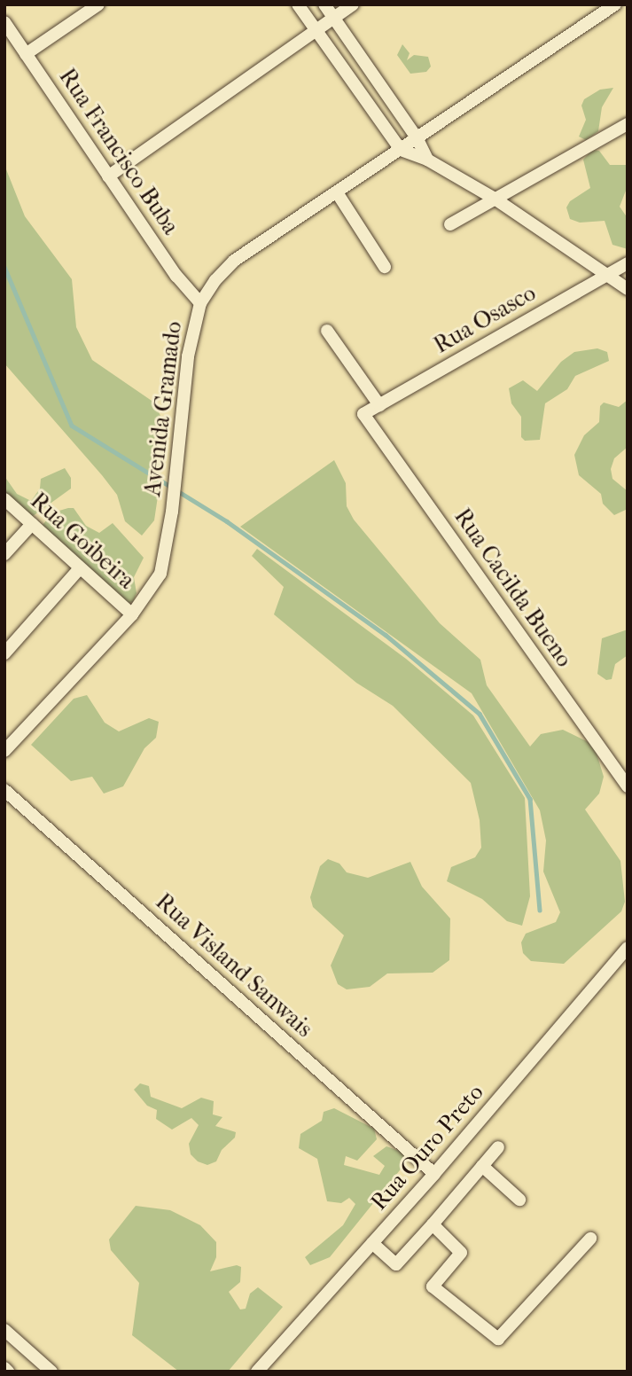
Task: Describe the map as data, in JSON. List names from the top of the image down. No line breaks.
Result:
{"streets":{"street":["Rua Francisco Buba","Rua Osasco","Avenida Gramado","Rua Goibeira","Rua Cacilda Bueno","Rua Visland Sanwais","Rua Ouro Preto"]},"crossings":[["Rua Francisco Buba","Avenida Gramado"],["Rua Osasco","Rua Cacilda Bueno"],["Avenida Gramado","Rua Goibeira"],["Rua Visland Sanwais","Rua Ouro Preto"]]}
